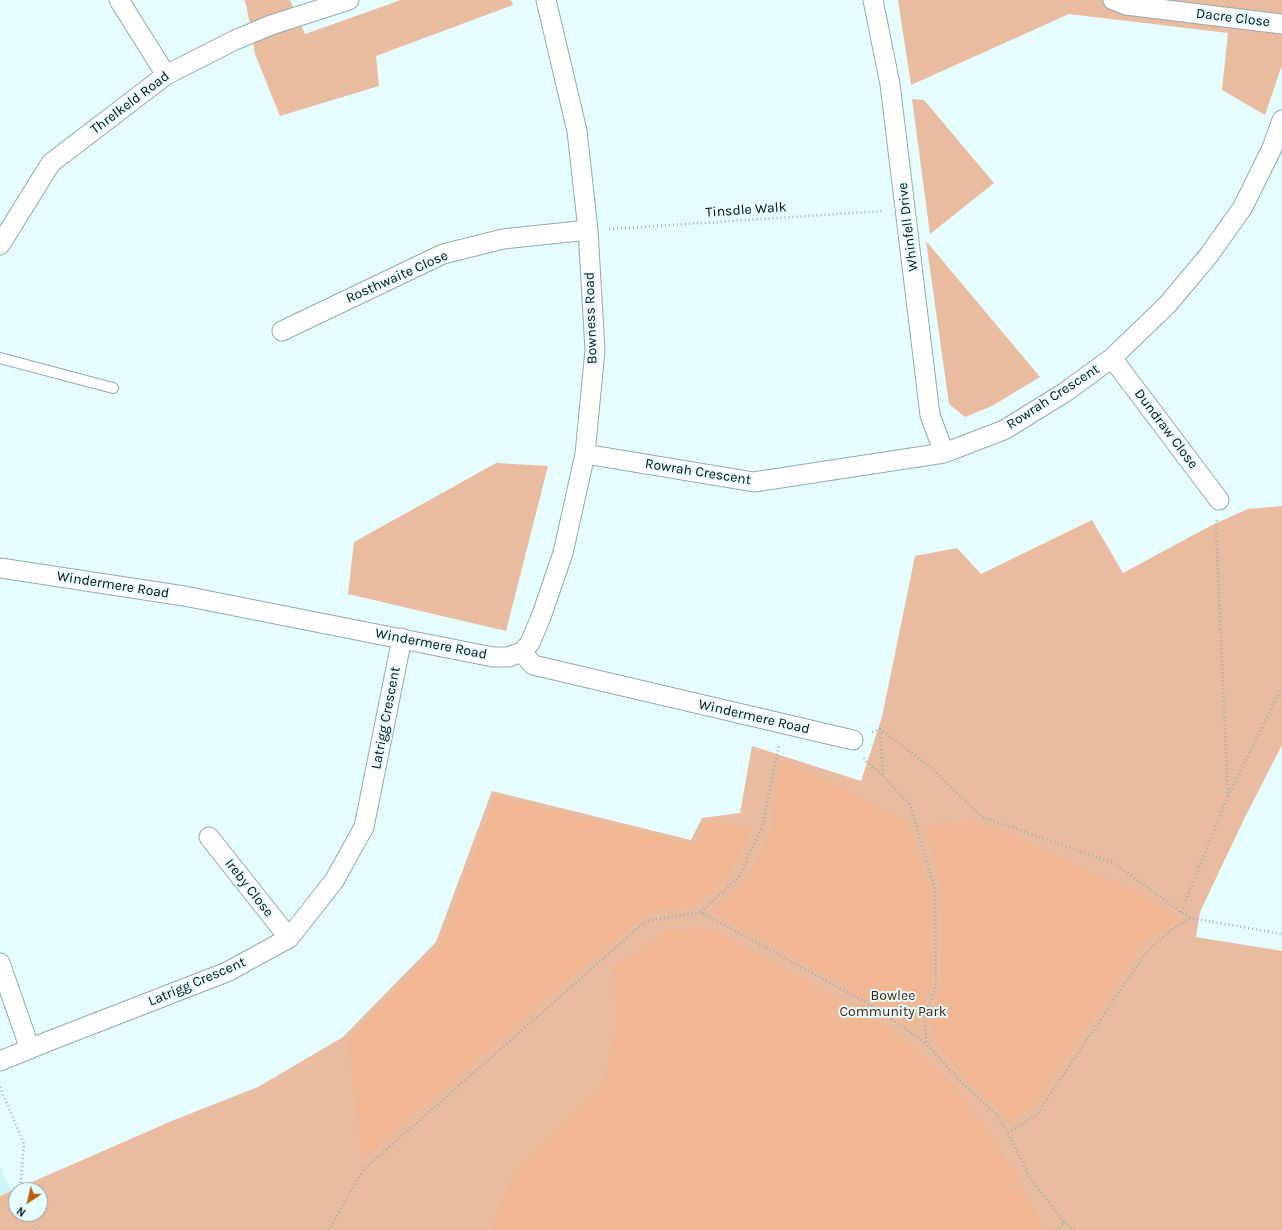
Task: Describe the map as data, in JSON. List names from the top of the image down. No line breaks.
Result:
{"streets":{"street":["Dacre Close","Threlkeld Road","Whinfell Drive","Rosthwaite Close","Bowness Road","Rowrah Crescent","Dundraw Close","Windermere Road","Latrigg Crescent","Ireby Close"],"path":["Tinsdle Walk"]},"crossings":[["Tinsdle Walk","Whinfell Drive"],["Tinsdle Walk","Rosthwaite Close"],["Tinsdle Walk","Bowness Road"],["Whinfell Drive","Rowrah Crescent"],["Rosthwaite Close","Bowness Road"],["Bowness Road","Rowrah Crescent"],["Bowness Road","Windermere Road"],["Rowrah Crescent","Dundraw Close"],["Windermere Road","Latrigg Crescent"],["Latrigg Crescent","Ireby Close"]],"parks":["Bowlee Community Park"],"north":"bottom left"}
